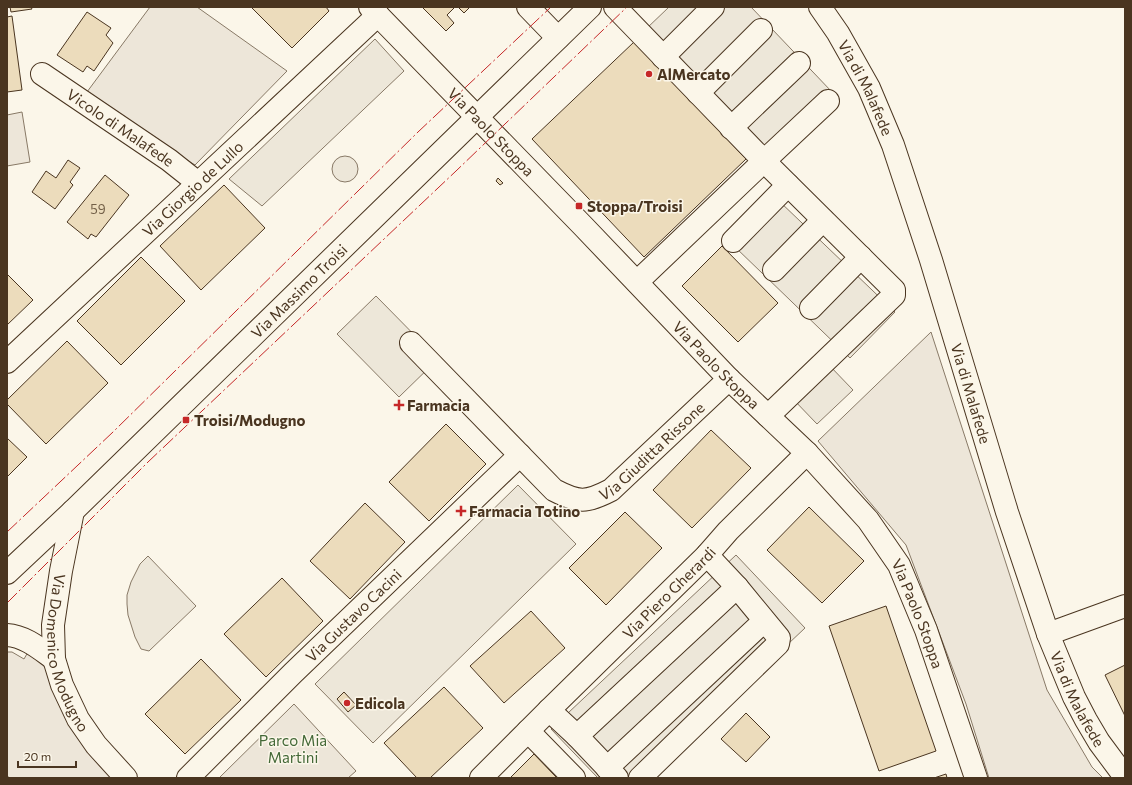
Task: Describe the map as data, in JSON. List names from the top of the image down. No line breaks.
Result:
{"streets":{"street":["Via di Malafede","Vicolo di Malafede","Via Paolo Stoppa","Via Giorgio de Lullo","Via Massimo Troisi","Via Giuditta Rissone","Via Piero Gherardi","Via Gustavo Cacini","Via Domenico Modugno"]},"crossings":[["Vicolo di Malafede","Via Giorgio de Lullo"],["Via Paolo Stoppa","Via Giorgio de Lullo"],["Via Paolo Stoppa","Via Massimo Troisi"],["Via Paolo Stoppa","Via Giuditta Rissone"],["Via Paolo Stoppa","Via Piero Gherardi"],["Via Massimo Troisi","Via Domenico Modugno"],["Via Giuditta Rissone","Via Gustavo Cacini"]],"parks":["Parco Mia Martini"],"places":{"other":["AlMercato","Edicola"],"transit":["Stoppa/Troisi","Troisi/Modugno"],"health":["Farmacia","Farmacia Totino"]},"house_numbers":["59"],"scale_bar":"20 m"}
